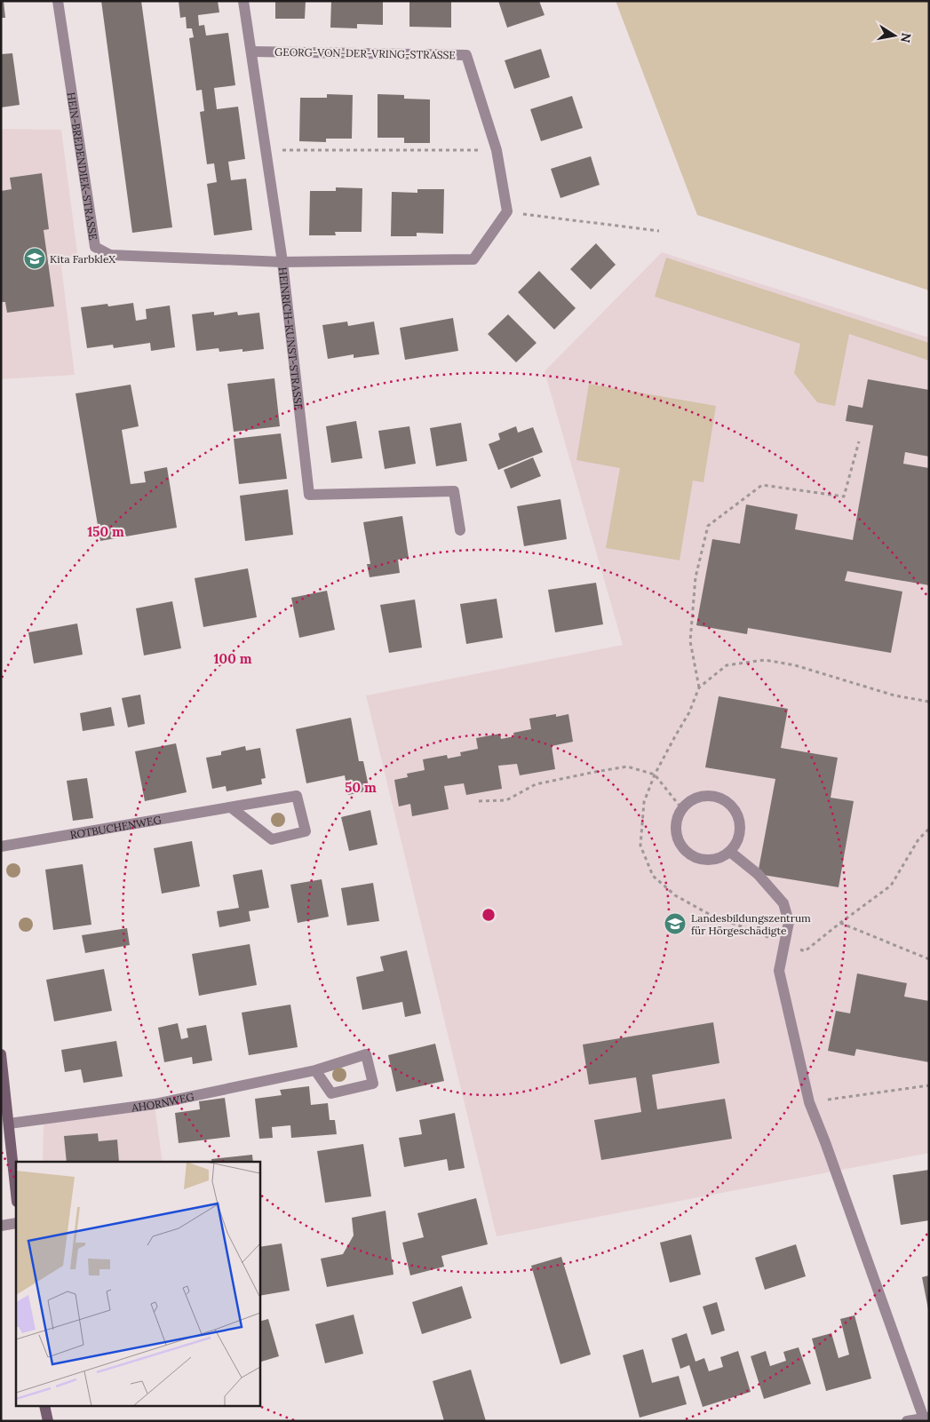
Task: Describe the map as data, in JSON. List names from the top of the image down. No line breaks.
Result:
{"streets":{"street":["GEORG-VON-DER-VRING-STRASSE","HEIN-BREDENDIEK-STRASSE","HEINRICH-KUNST-STRASSE","ROTBUCHENWEG","AHORNWEG"]},"crossings":[["GEORG-VON-DER-VRING-STRASSE","HEINRICH-KUNST-STRASSE"],["HEIN-BREDENDIEK-STRASSE","HEINRICH-KUNST-STRASSE"]],"places":{"school or university":["Kita FarbkleX","Landesbildungszentrum für Hörgeschädigte"]},"north":"right","rings":["150 m","100 m","50 m"]}
